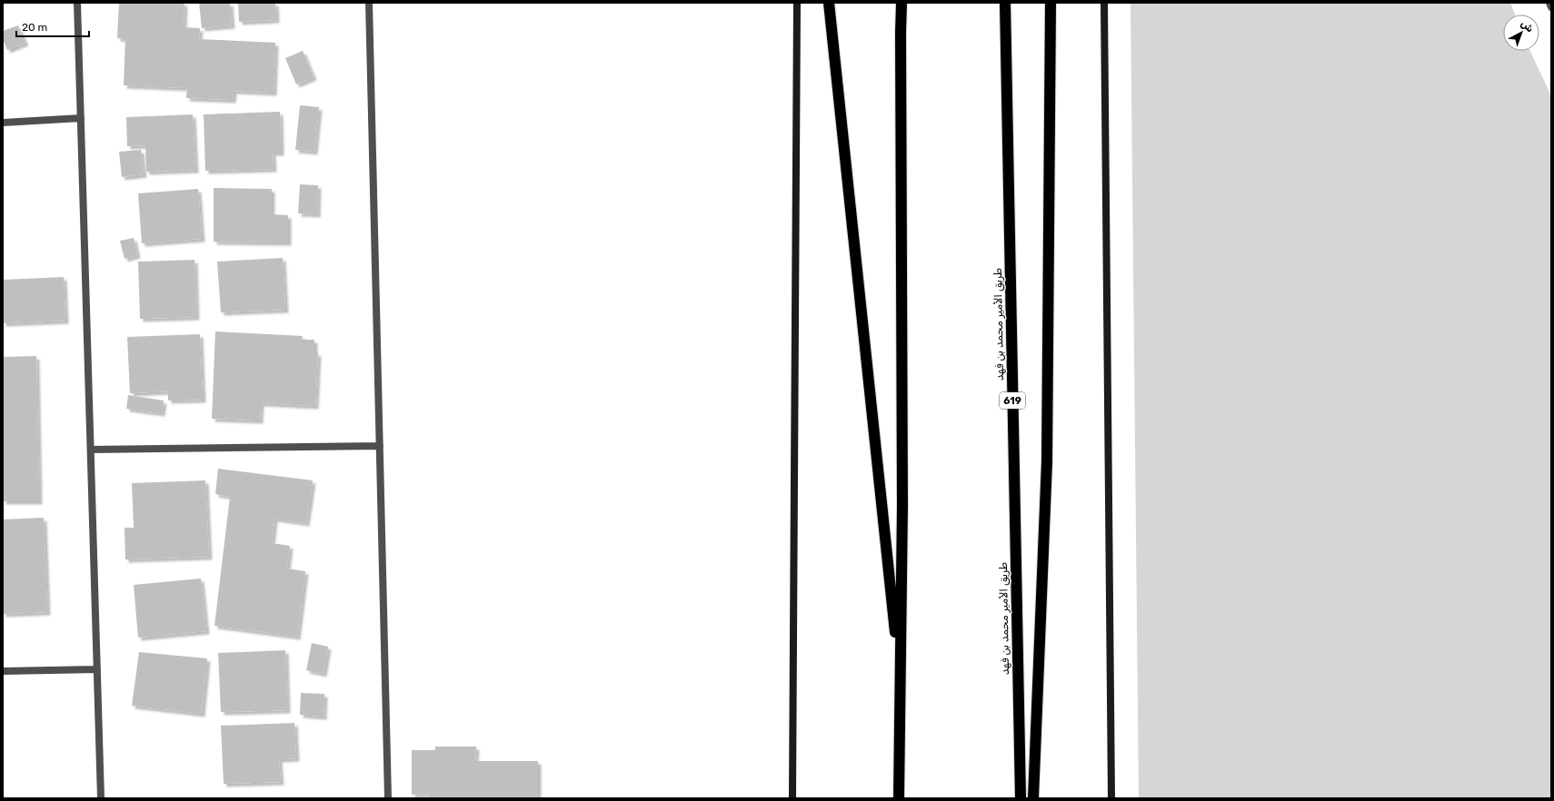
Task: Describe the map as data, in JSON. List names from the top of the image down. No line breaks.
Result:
{"streets":{"highway":["طريق الأمير محمد بن فهد","619"]},"scale_bar":"20 m","north":"top right"}
